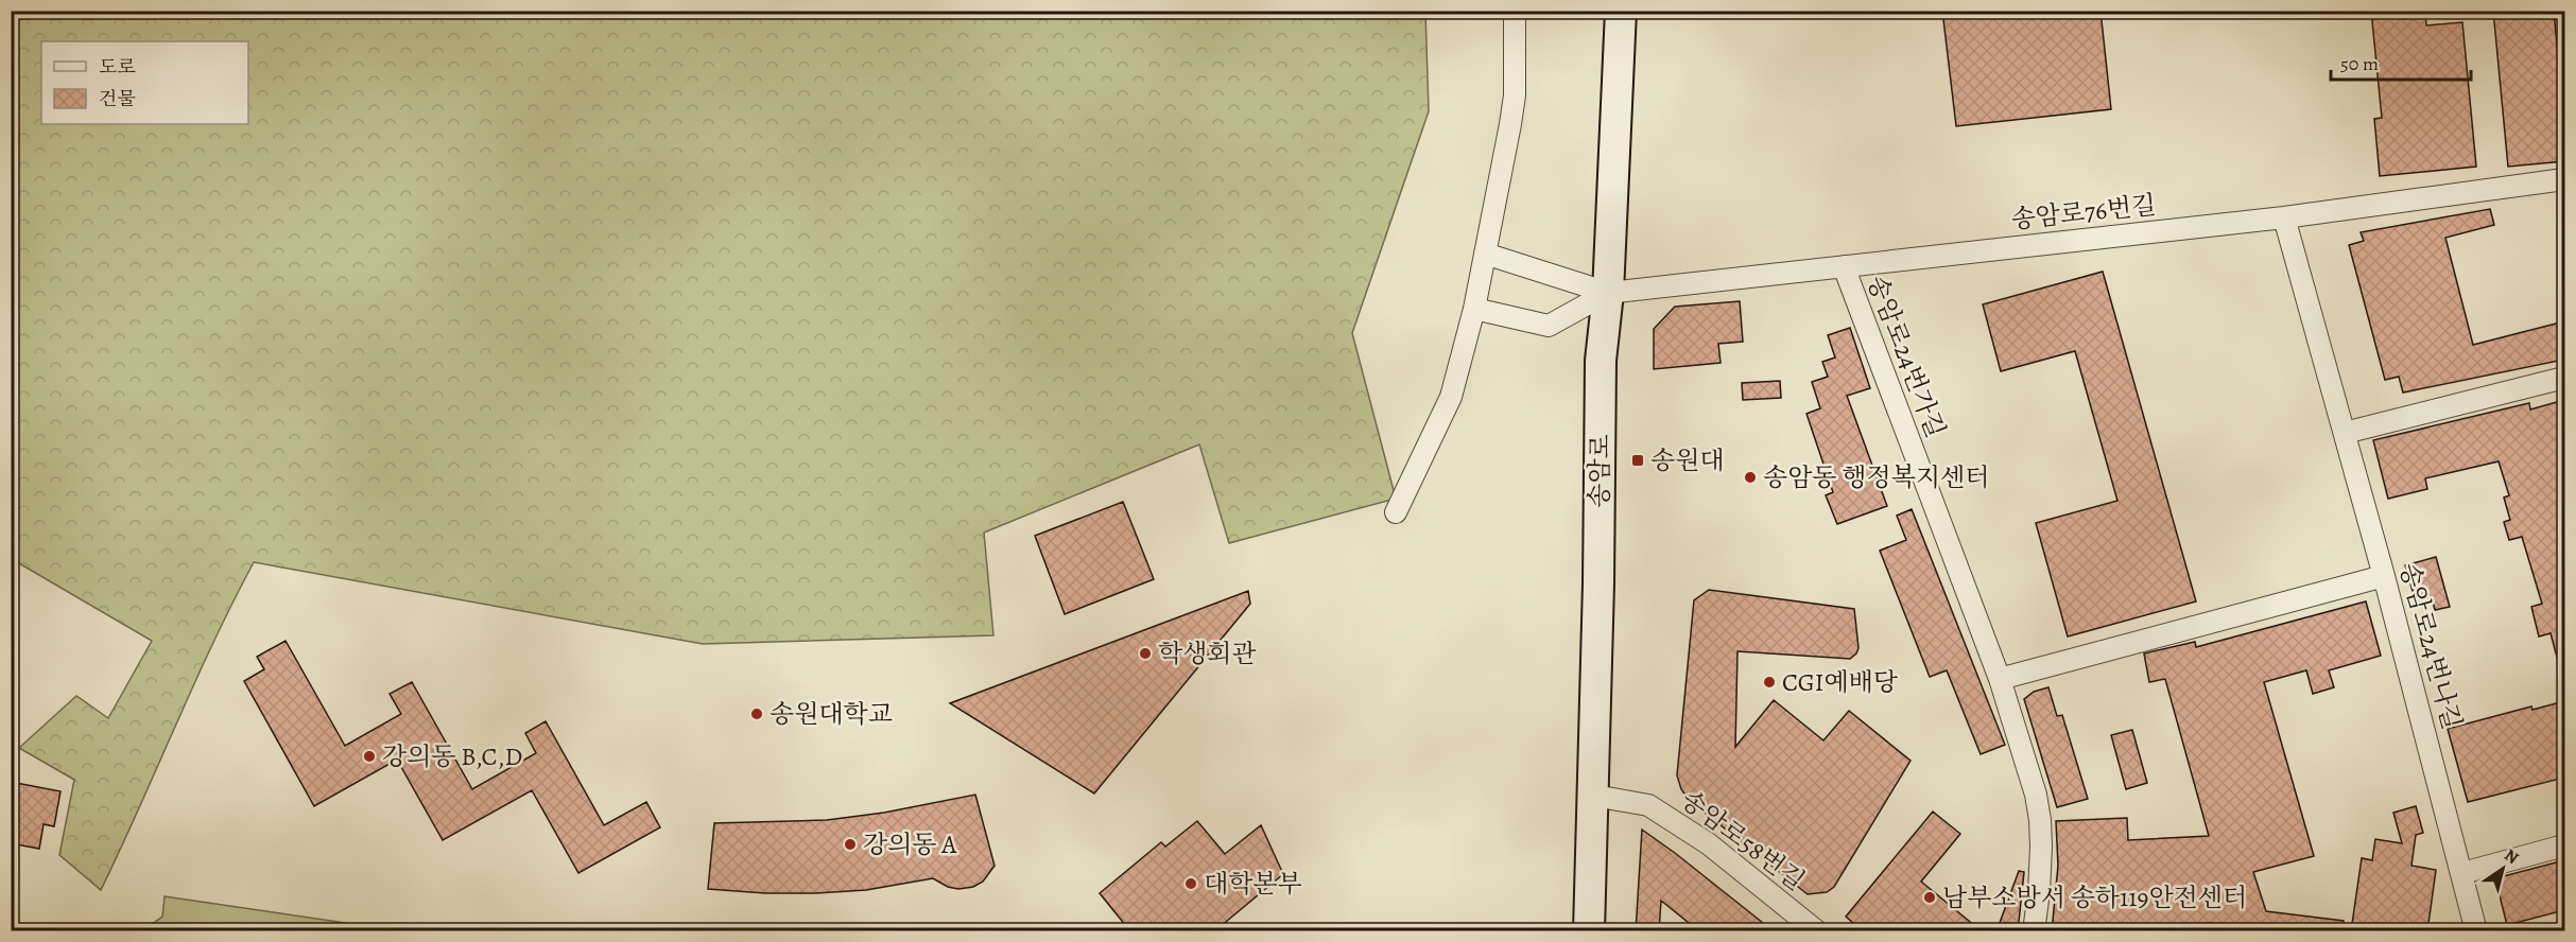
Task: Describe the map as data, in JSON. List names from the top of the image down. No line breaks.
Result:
{"streets":{"main road":["송암로"],"street":["송암로76번길","송암로24번가길","송암로24번나길","송암로58번길"]},"crossings":[["송암로76번길","송암로24번가길"],["송암로76번길","송암로"],["송암로76번길","송암로24번나길"],["송암로","송암로58번길"]],"places":{"transit":["송원대"],"other":["송암동 행정복지센터","학생회관","CGI예배당","송원대학교","강의동 B,C,D","강의동 A","대학본부","남부소방서 송하119안전센터"]},"legend":["도로","건물"],"scale_bar":"50 m","north":"top right"}
